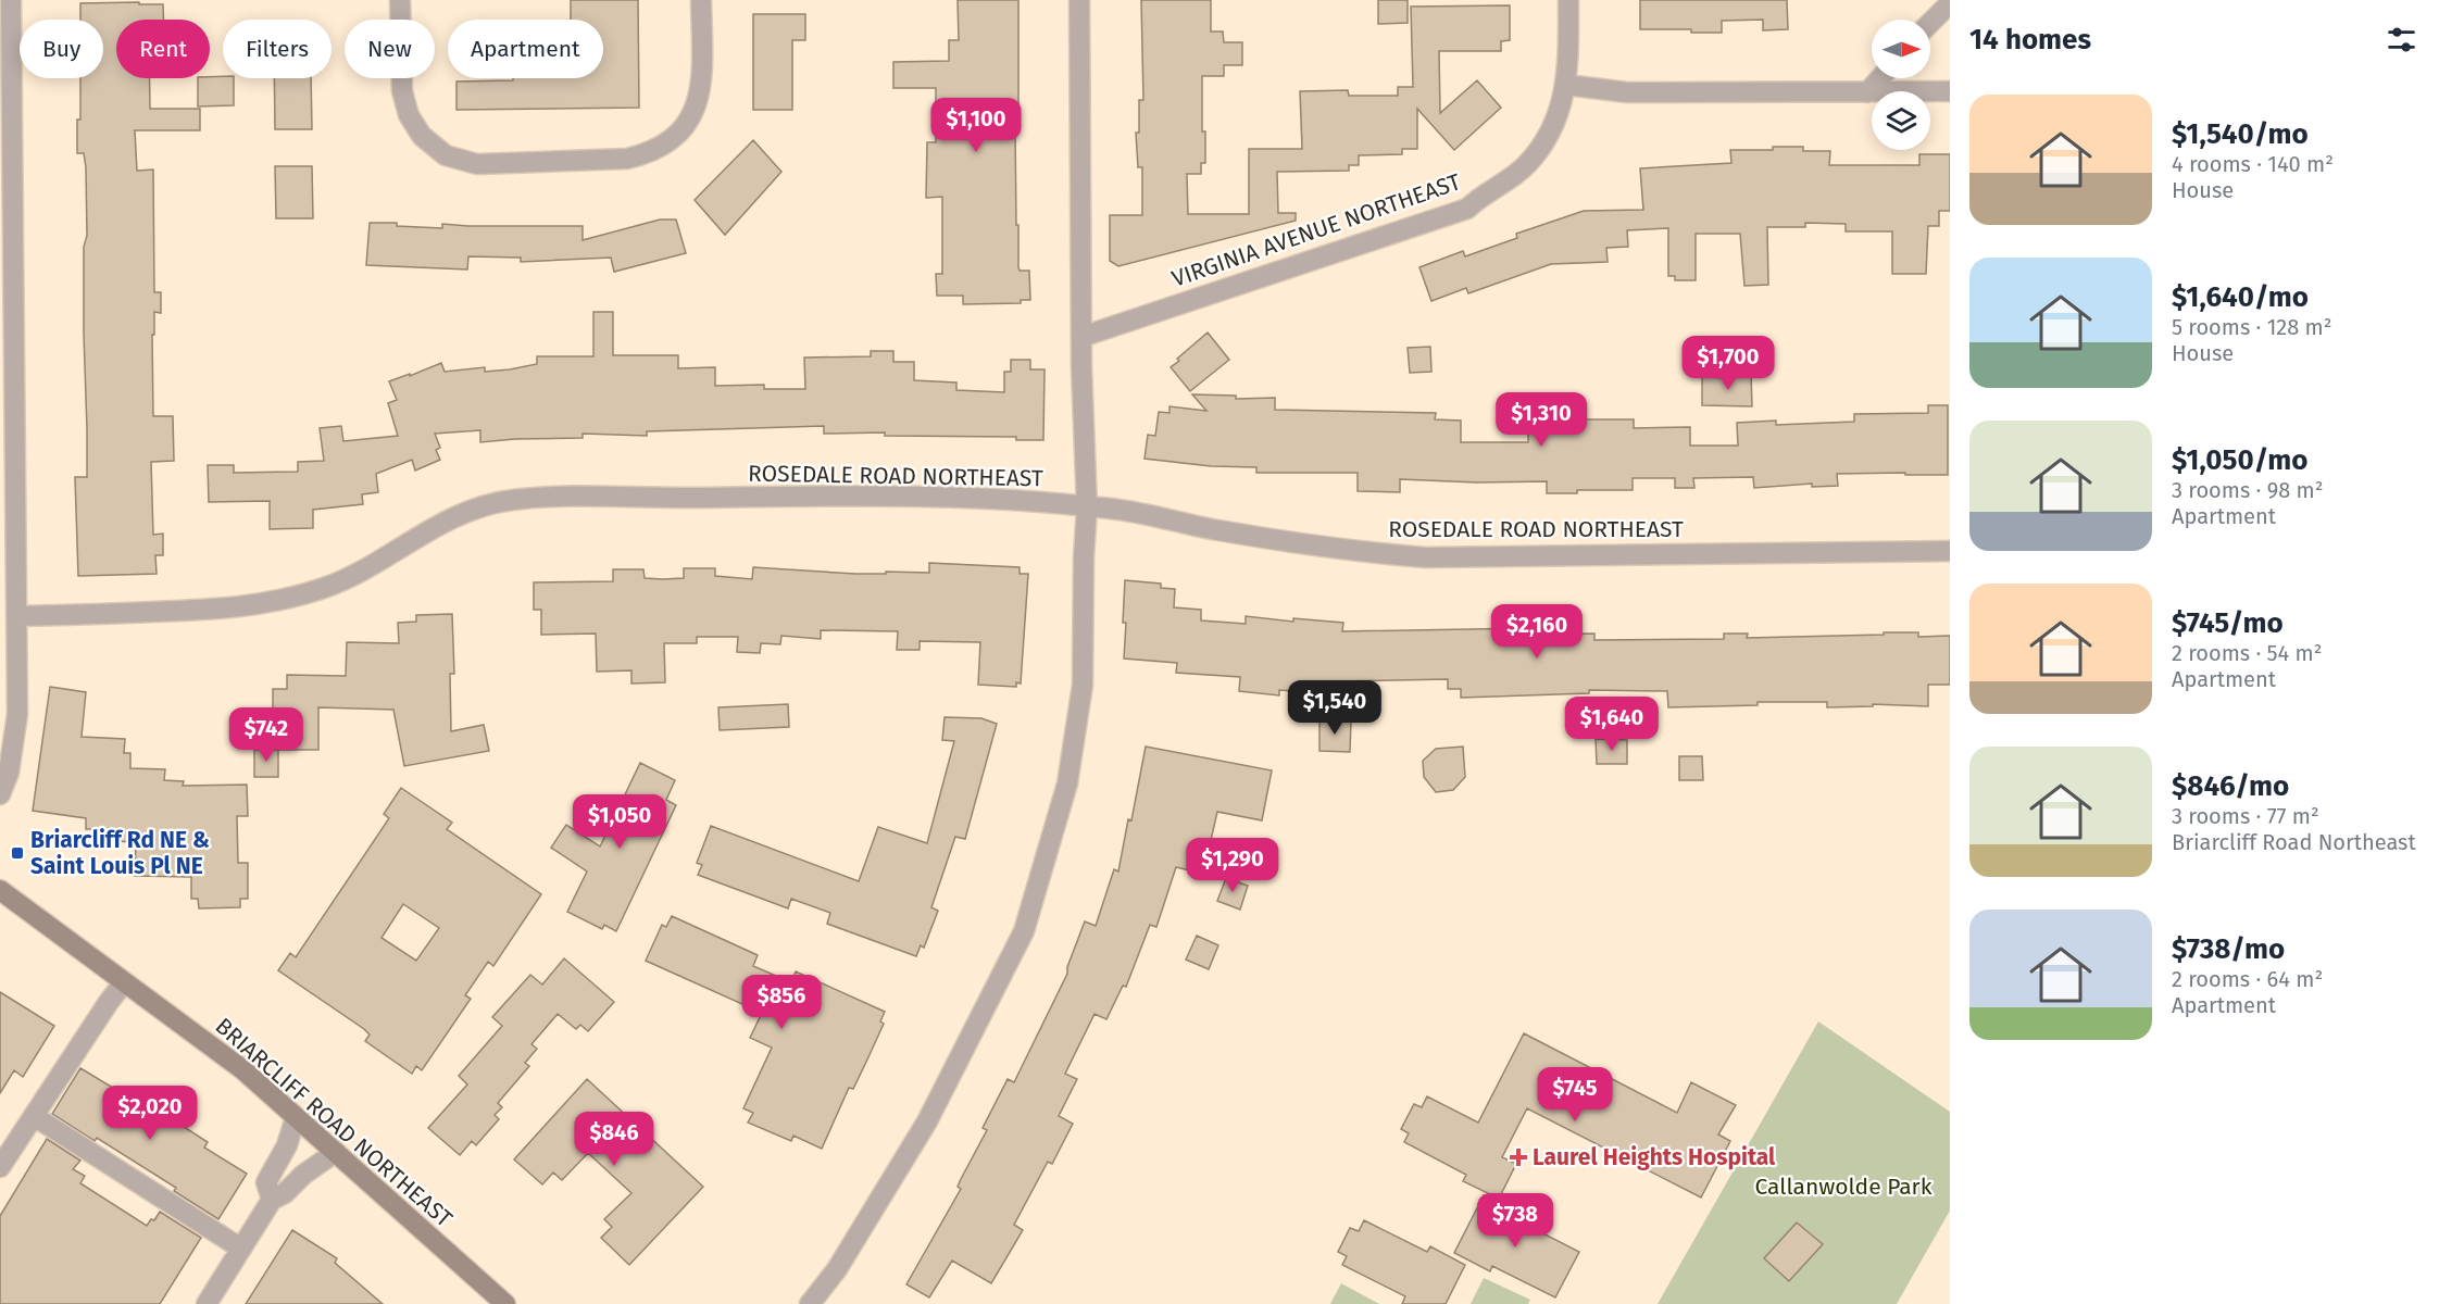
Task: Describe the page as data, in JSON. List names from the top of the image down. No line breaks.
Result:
{"streets":{"main road":["BRIARCLIFF ROAD NORTHEAST"],"street":["VIRGINIA AVENUE NORTHEAST","ROSEDALE ROAD NORTHEAST"]},"parks":["Callanwolde Park"],"places":{"transit":["Briarcliff Rd NE & Saint Louis Pl NE"],"health":["Laurel Heights Hospital"]},"north":"right","page":{"heading":"14 homes","chip":["Buy","Rent","Filters","New","Apartment"],"list":[{"name":"$1,540/mo","note":"4 rooms · 140 m² · House"},{"name":"$1,640/mo","note":"5 rooms · 128 m² · House"},{"name":"$1,050/mo","note":"3 rooms · 98 m² · Apartment"},{"name":"$745/mo","note":"2 rooms · 54 m² · Apartment"},{"name":"$846/mo","note":"3 rooms · 77 m² · Briarcliff Road Northeast"},{"name":"$738/mo","note":"2 rooms · 64 m² · Apartment"}],"price":["$1,100","$1,700","$1,310","$2,160","$1,540","$1,640","$742","$1,050","$1,290","$856","$745","$2,020","$846","$738"]}}
